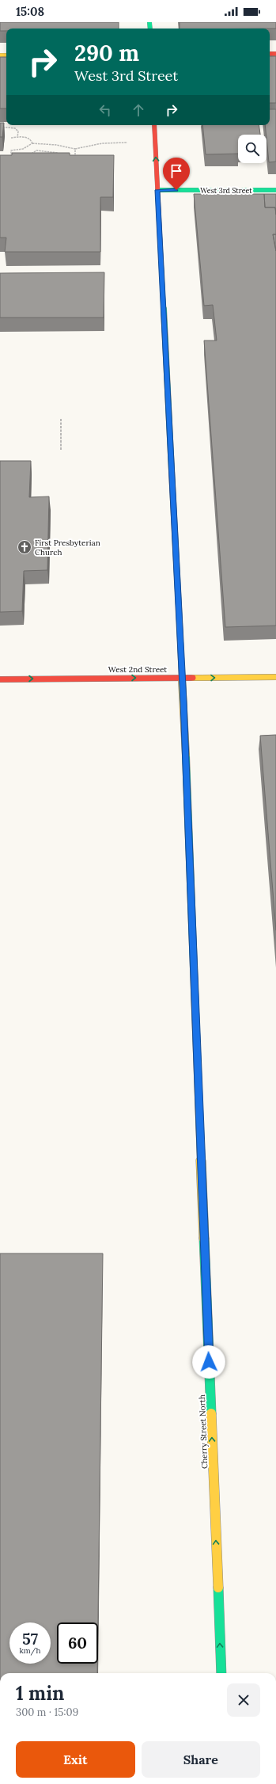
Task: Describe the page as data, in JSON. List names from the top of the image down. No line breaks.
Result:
{"streets":{"main road":["West 3rd Street","West 2nd Street","Cherry Street North"]},"crossings":[["West 3rd Street","Cherry Street North"],["West 2nd Street","Cherry Street North"]],"one_way":["West 2nd Street","Cherry Street North"],"places":{"church":["First Presbyterian Church"]},"page":{"status":"15:08","turn":["290 m","West 3rd Street"],"speed":"57 km/h","limit":"60","heading":["1 min","300 m · 15:09"],"buttons":["Exit","Share"]}}
